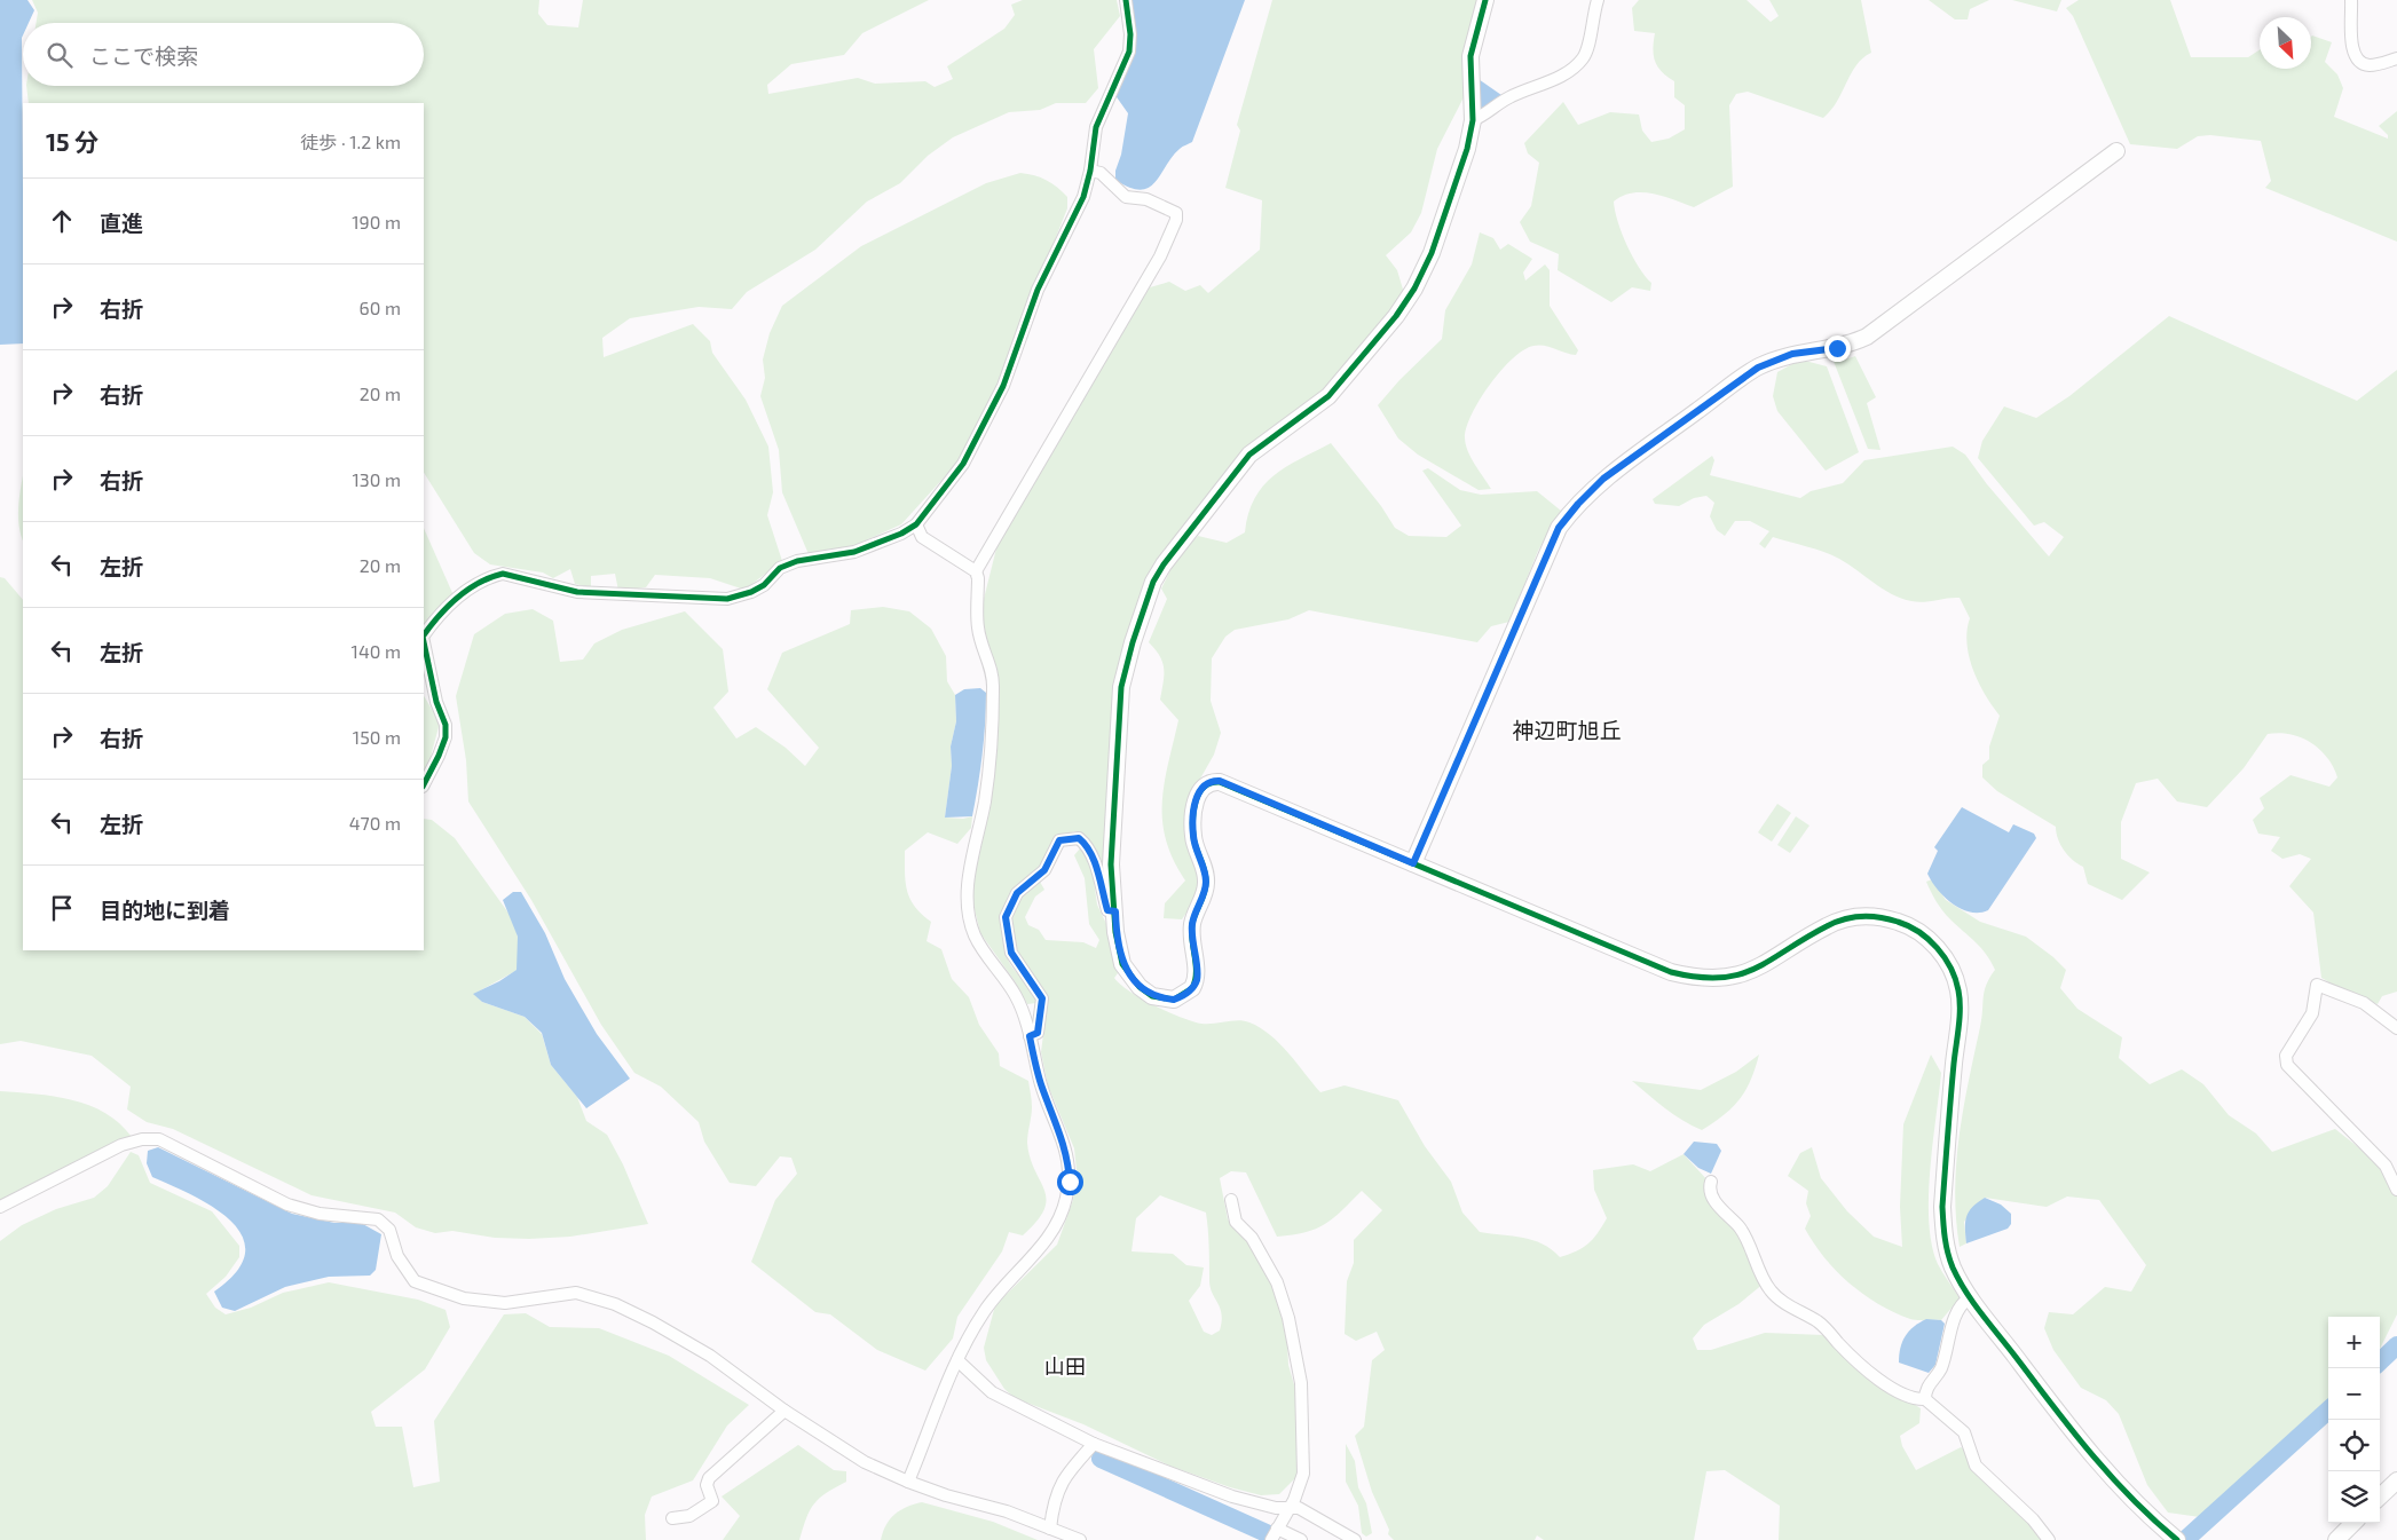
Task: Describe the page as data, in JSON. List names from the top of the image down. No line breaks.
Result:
{"districts":["神辺町旭丘","山田"],"north":"bottom right","page":{"search":"ここで検索","heading":["15 分","徒歩 · 1.2 km"],"list":[["直進","190 m"],["右折","60 m"],["右折","20 m"],["右折","130 m"],["左折","20 m"],["左折","140 m"],["右折","150 m"],["左折","470 m"],"目的地に到着"],"map_buttons":["+","−"]}}
